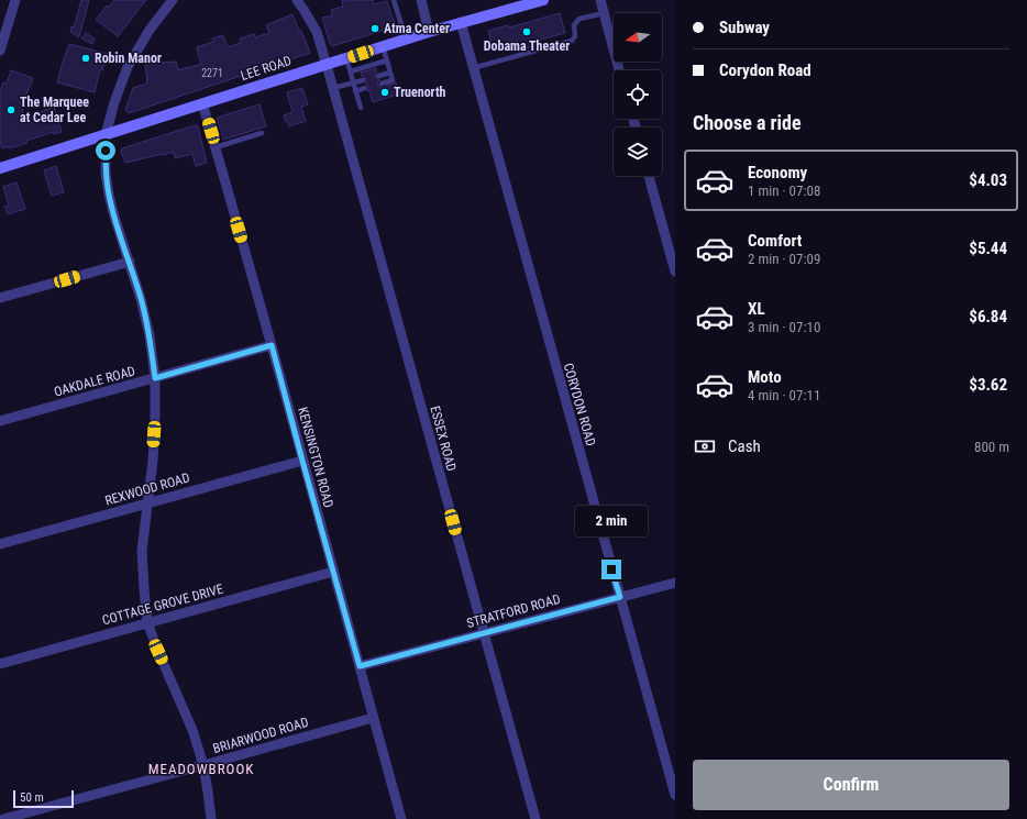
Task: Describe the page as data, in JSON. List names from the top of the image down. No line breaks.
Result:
{"streets":{"main road":["LEE ROAD"],"street":["OAKDALE ROAD","CORYDON ROAD","ESSEX ROAD","KENSINGTON ROAD","REXWOOD ROAD","COTTAGE GROVE DRIVE","STRATFORD ROAD","BRIARWOOD ROAD"]},"crossings":[["LEE ROAD","CORYDON ROAD"],["LEE ROAD","ESSEX ROAD"],["LEE ROAD","KENSINGTON ROAD"],["OAKDALE ROAD","KENSINGTON ROAD"],["CORYDON ROAD","STRATFORD ROAD"],["ESSEX ROAD","STRATFORD ROAD"],["KENSINGTON ROAD","REXWOOD ROAD"],["KENSINGTON ROAD","COTTAGE GROVE DRIVE"],["KENSINGTON ROAD","STRATFORD ROAD"],["KENSINGTON ROAD","BRIARWOOD ROAD"]],"districts":["MEADOWBROOK"],"places":["Atma Center","Dobama Theater","Robin Manor","Truenorth","The Marquee at Cedar Lee"],"house_numbers":["2271"],"scale_bar":"50 m","north":"left","page":{"banner":["Subway","Corydon Road"],"heading":"Choose a ride","list":[{"name":"Economy","note":"1 min · 07:08","value":"$4.03"},{"name":"Comfort","note":"2 min · 07:09","value":"$5.44"},{"name":"XL","note":"3 min · 07:10","value":"$6.84"},{"name":"Moto","note":"4 min · 07:11","value":"$3.62"}],"pay":["Cash","800 m"],"bubble":"2 min","buttons":"Confirm","scale":"50 m"}}
